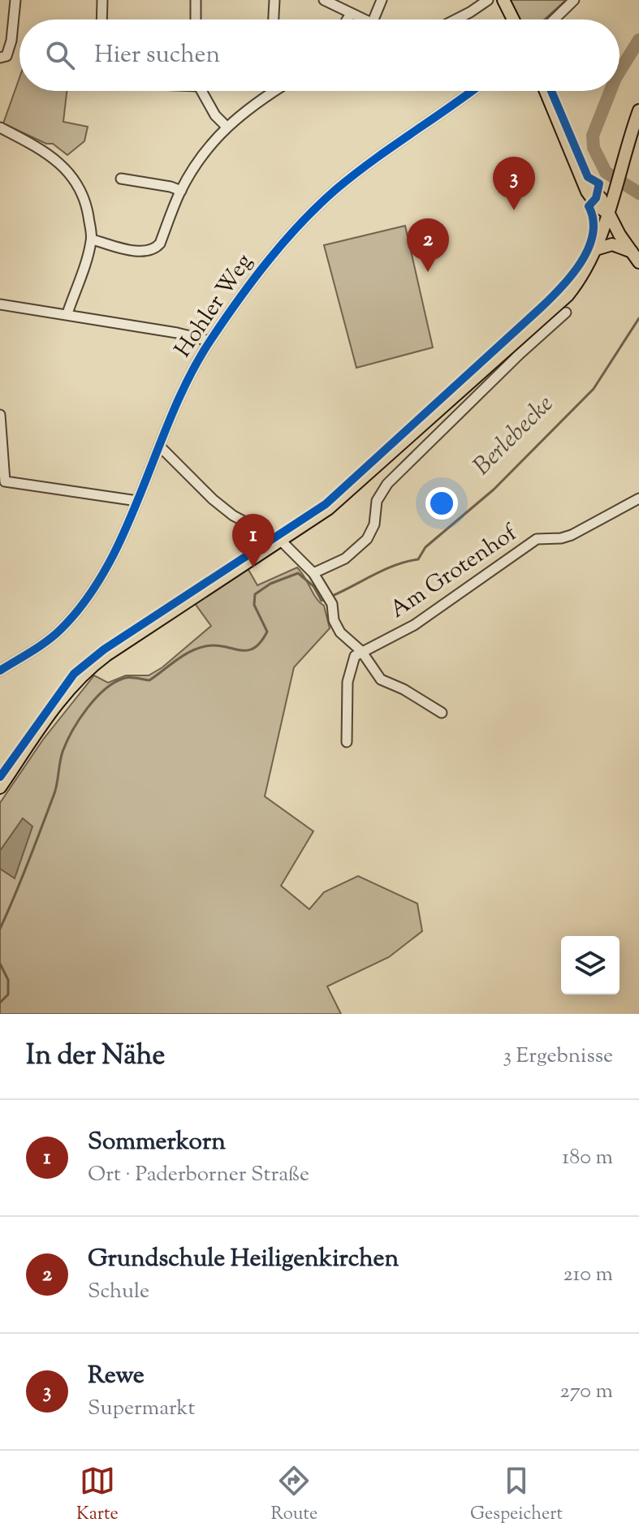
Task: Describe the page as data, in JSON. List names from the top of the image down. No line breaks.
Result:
{"streets":{"street":["Hohler Weg","Am Grotenhof"]},"water":["Berlebecke"],"page":{"search":"Hier suchen","pins":["3","2","1"],"heading":["In der Nähe","3 Ergebnisse"],"list":[{"mark":"1","name":"Sommerkorn","note":"Ort · Paderborner Straße","value":"180 m"},{"mark":"2","name":"Grundschule Heiligenkirchen","note":"Schule","value":"210 m"},{"mark":"3","name":"Rewe","note":"Supermarkt","value":"270 m"}],"nav":["Karte","Route","Gespeichert"]}}
